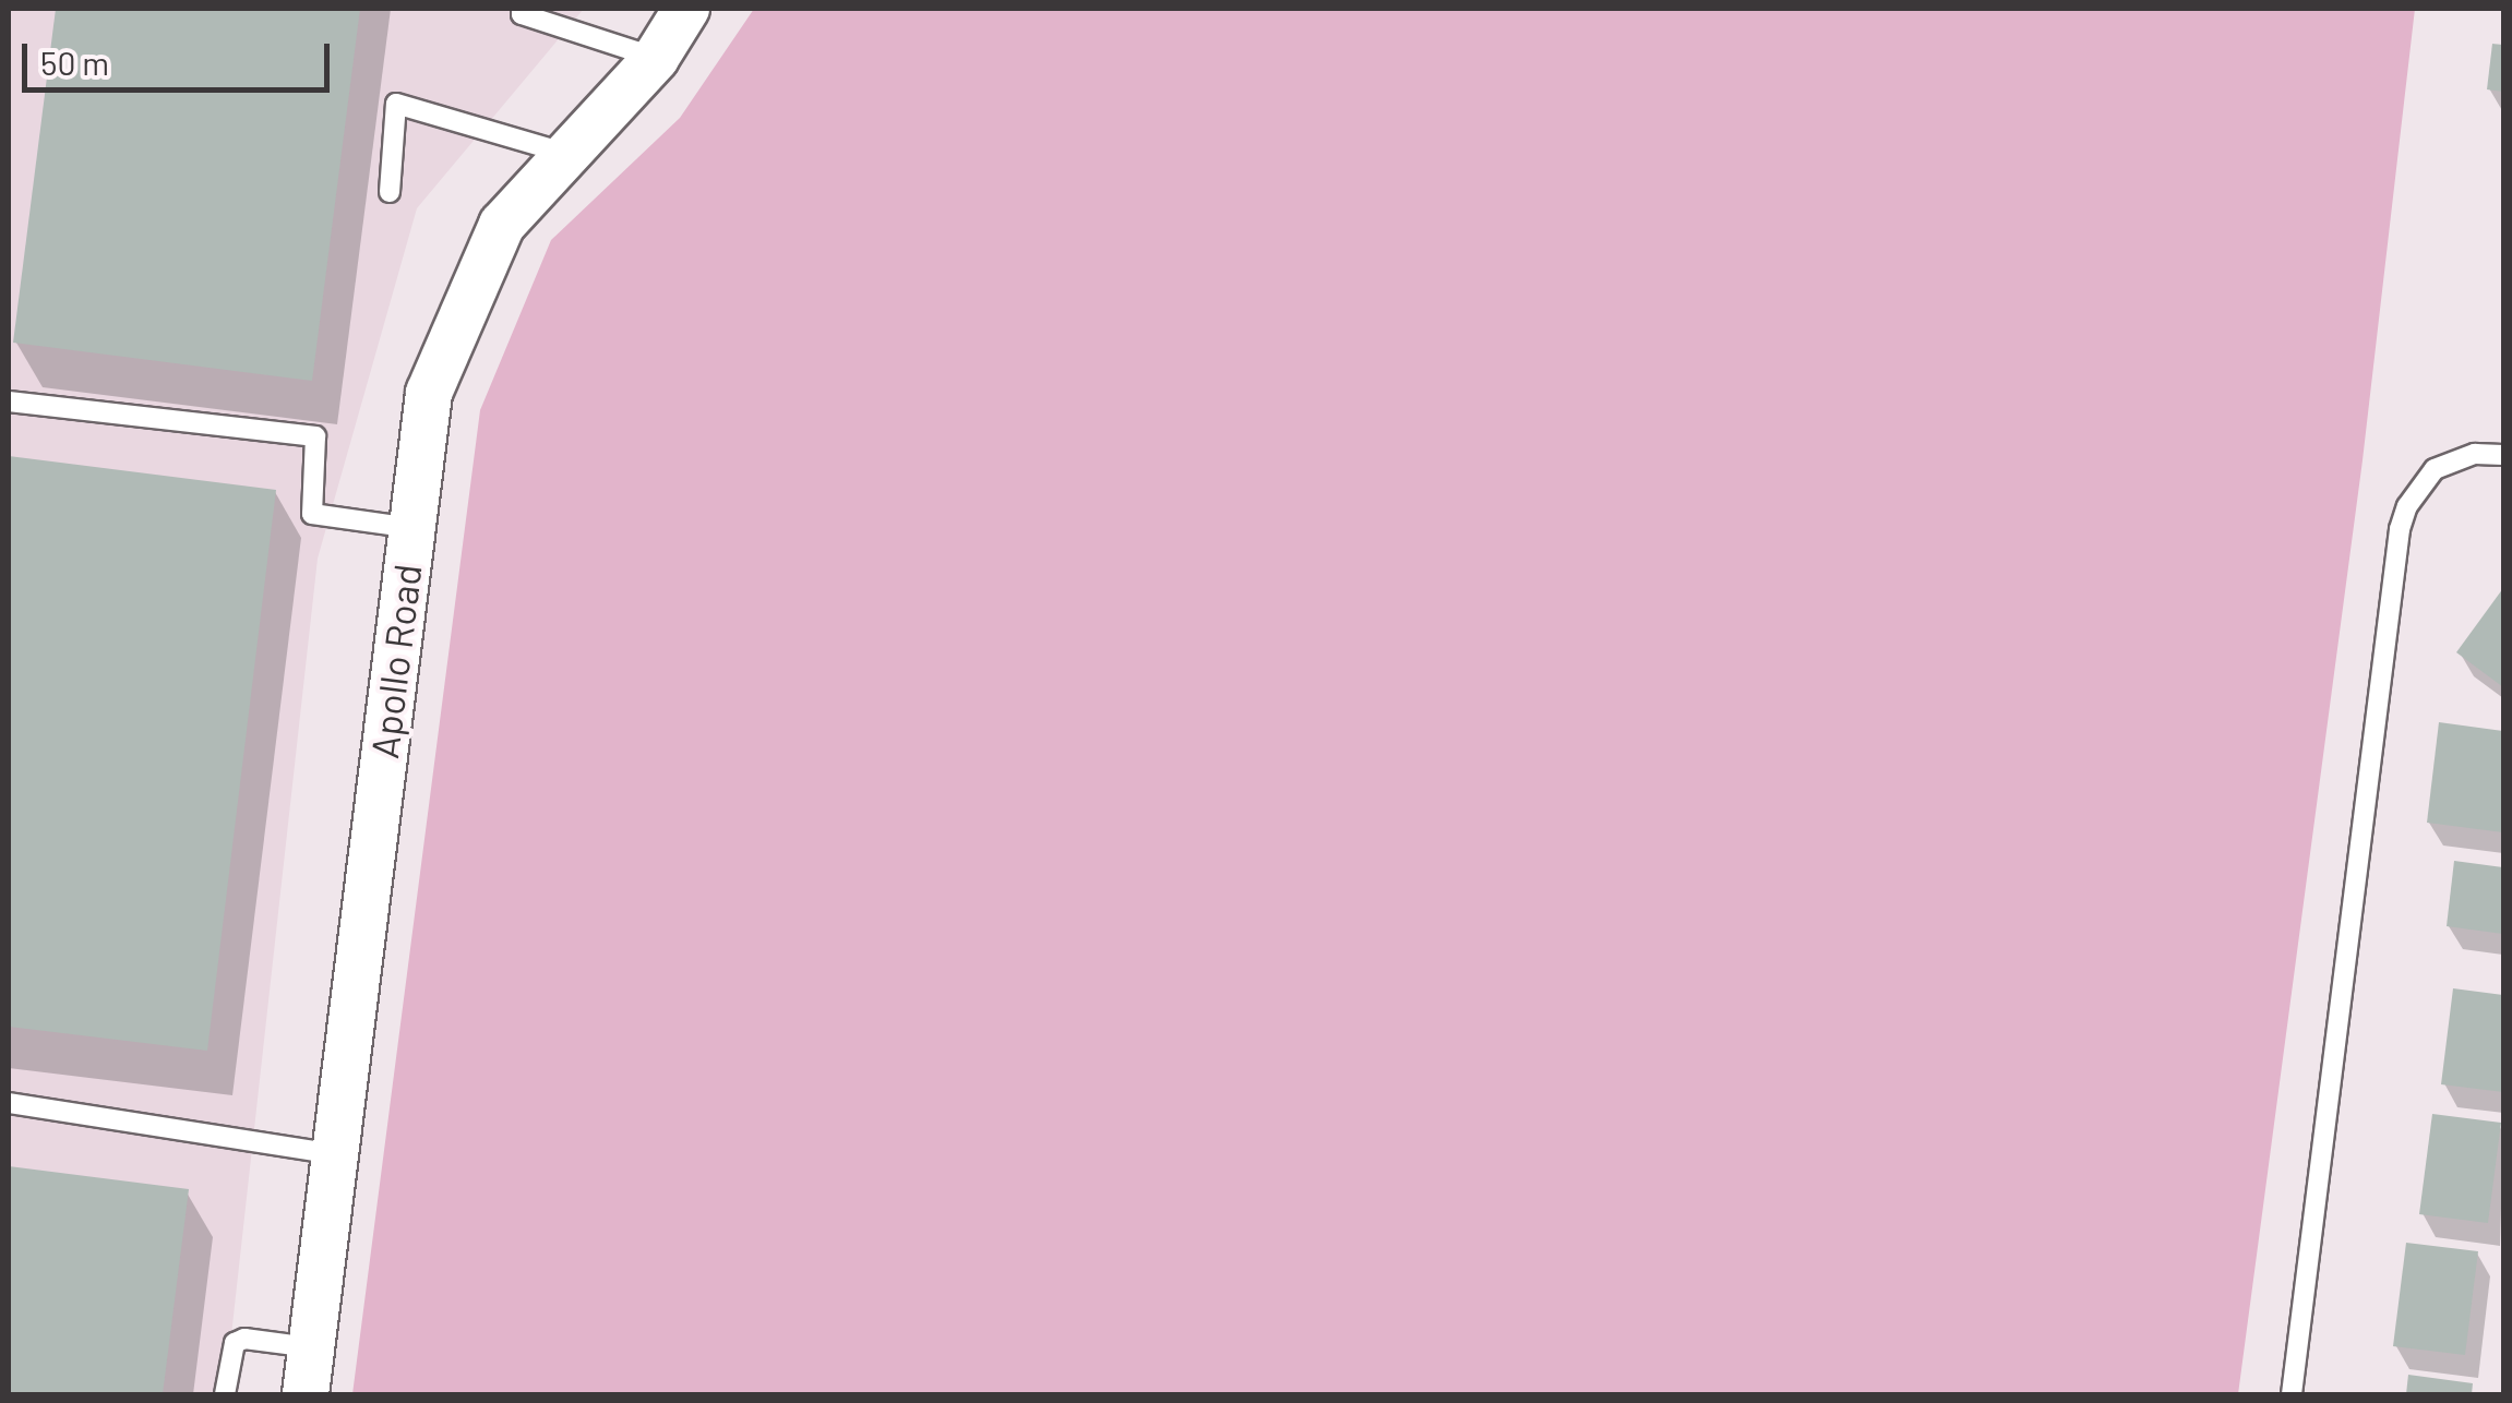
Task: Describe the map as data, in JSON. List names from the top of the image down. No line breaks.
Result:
{"streets":{"street":["Apollo Road"]},"scale_bar":"50 m"}
